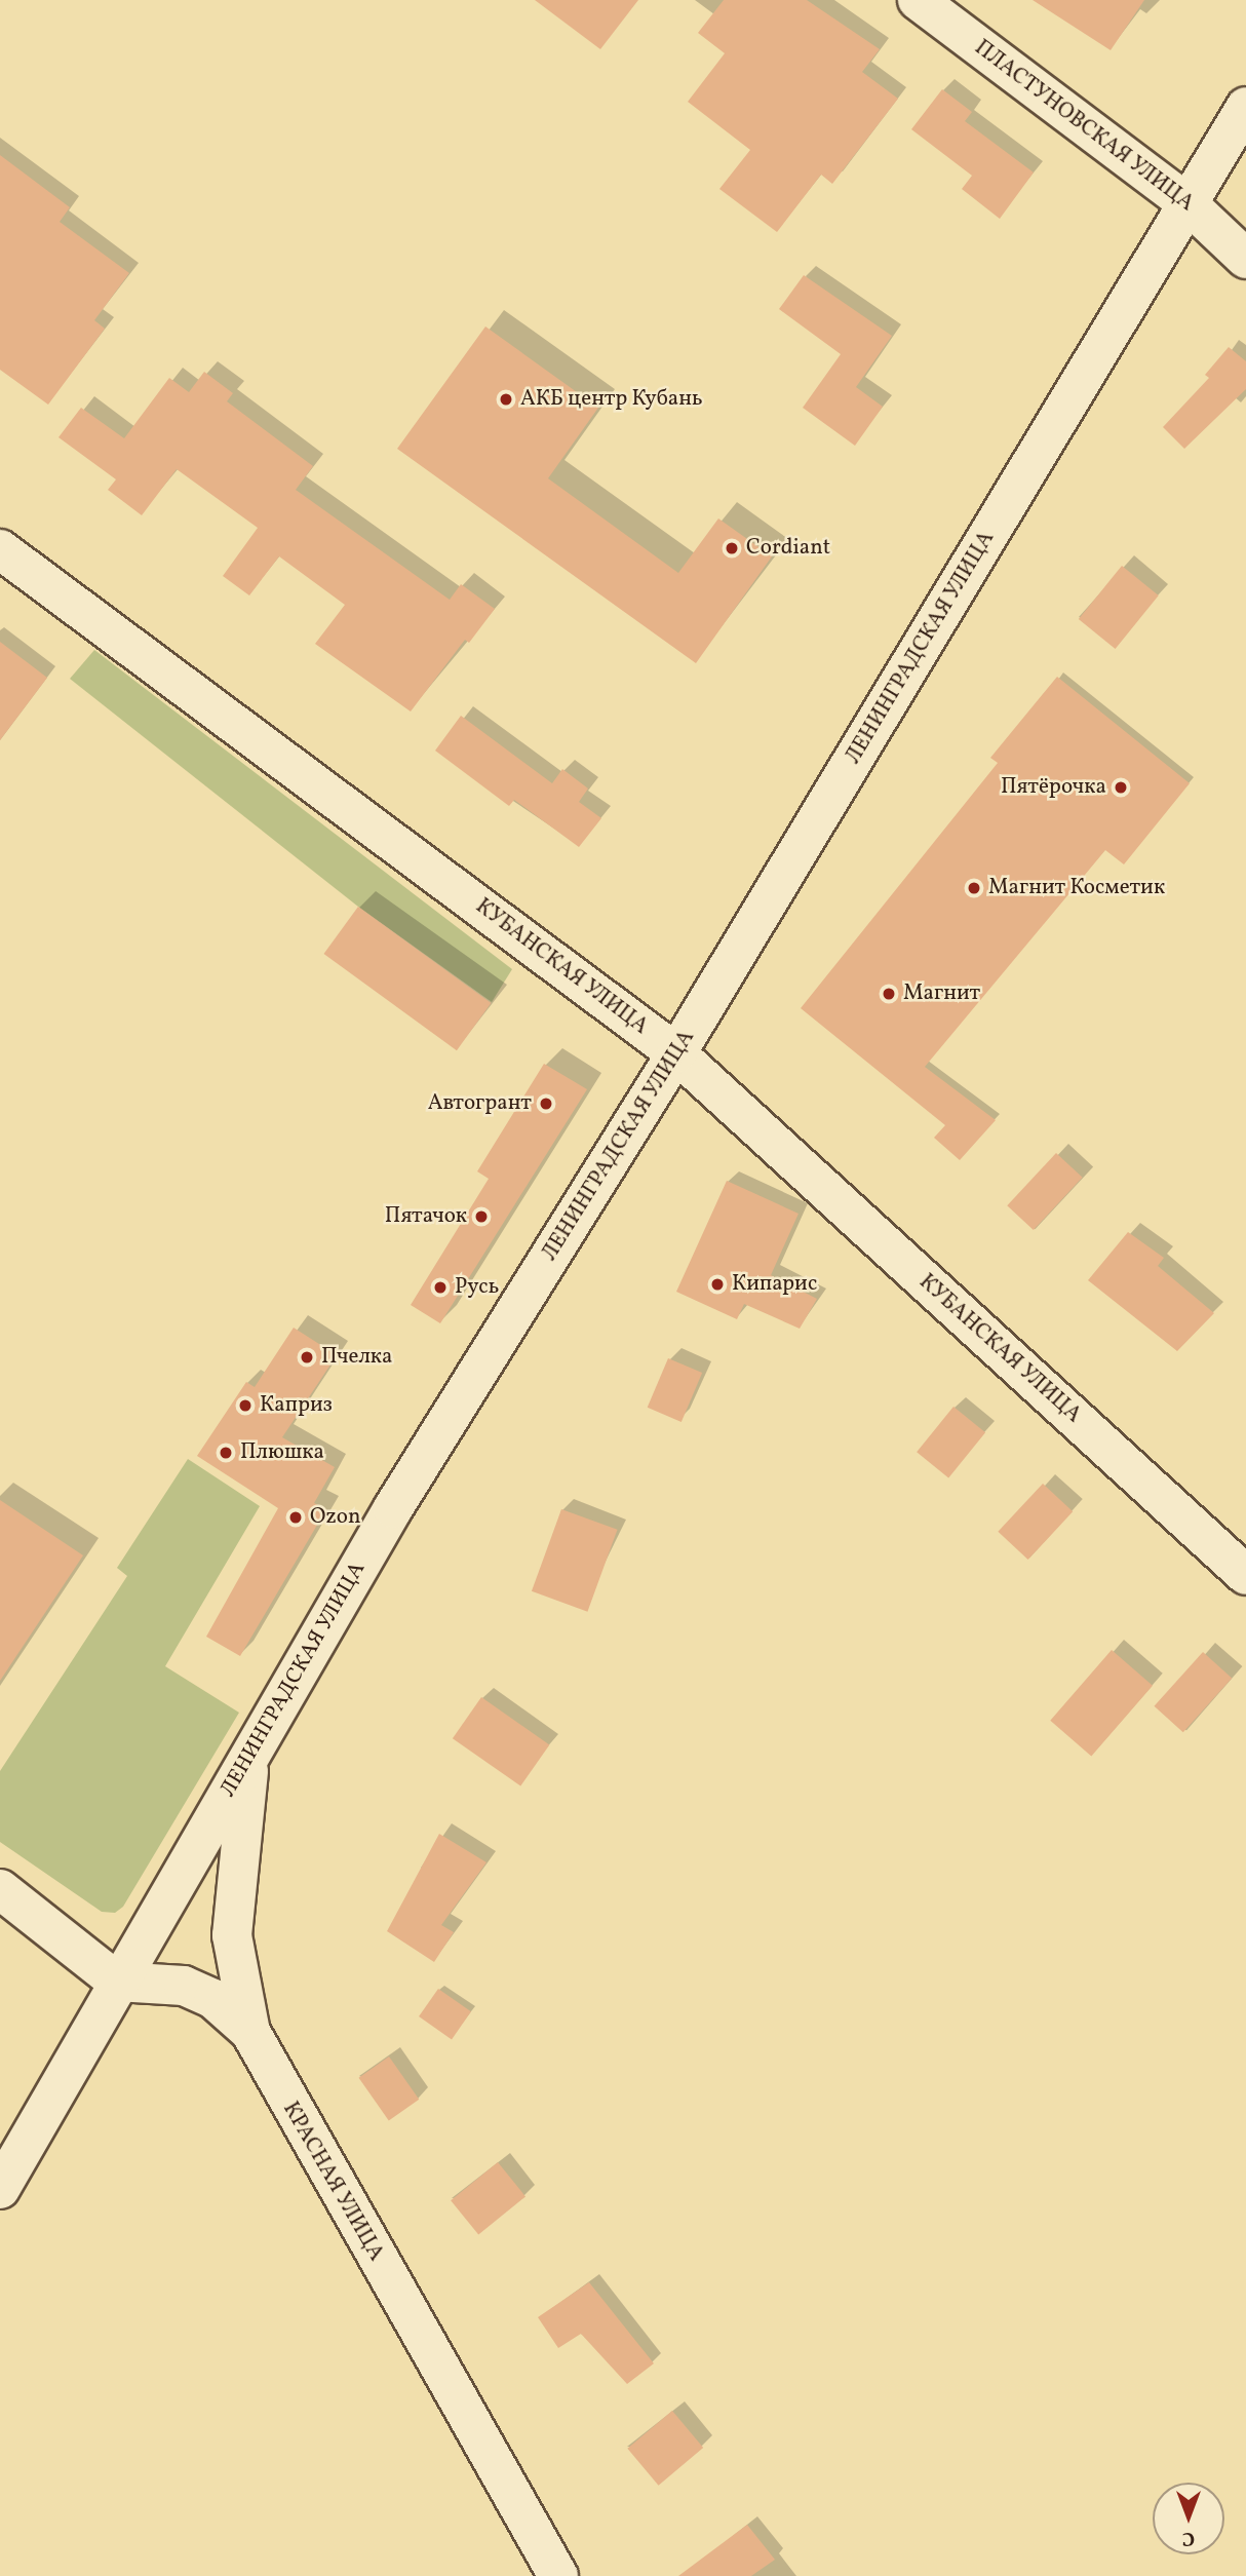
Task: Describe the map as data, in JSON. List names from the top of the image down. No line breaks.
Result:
{"streets":{"street":["ПЛАСТУНОВСКАЯ УЛИЦА","ЛЕНИНГРАДСКАЯ УЛИЦА","КУБАНСКАЯ УЛИЦА","КРАСНАЯ УЛИЦА"]},"crossings":[["ПЛАСТУНОВСКАЯ УЛИЦА","ЛЕНИНГРАДСКАЯ УЛИЦА"],["ЛЕНИНГРАДСКАЯ УЛИЦА","КУБАНСКАЯ УЛИЦА"],["ЛЕНИНГРАДСКАЯ УЛИЦА","КРАСНАЯ УЛИЦА"]],"places":["АКБ центр Кубань","Cordiant","Пятёрочка","Магнит Косметик","Магнит","Автогрант","Пятачок","Кипарис","Русь","Пчелка","Каприз","Плюшка","Ozon"],"north":"bottom"}
